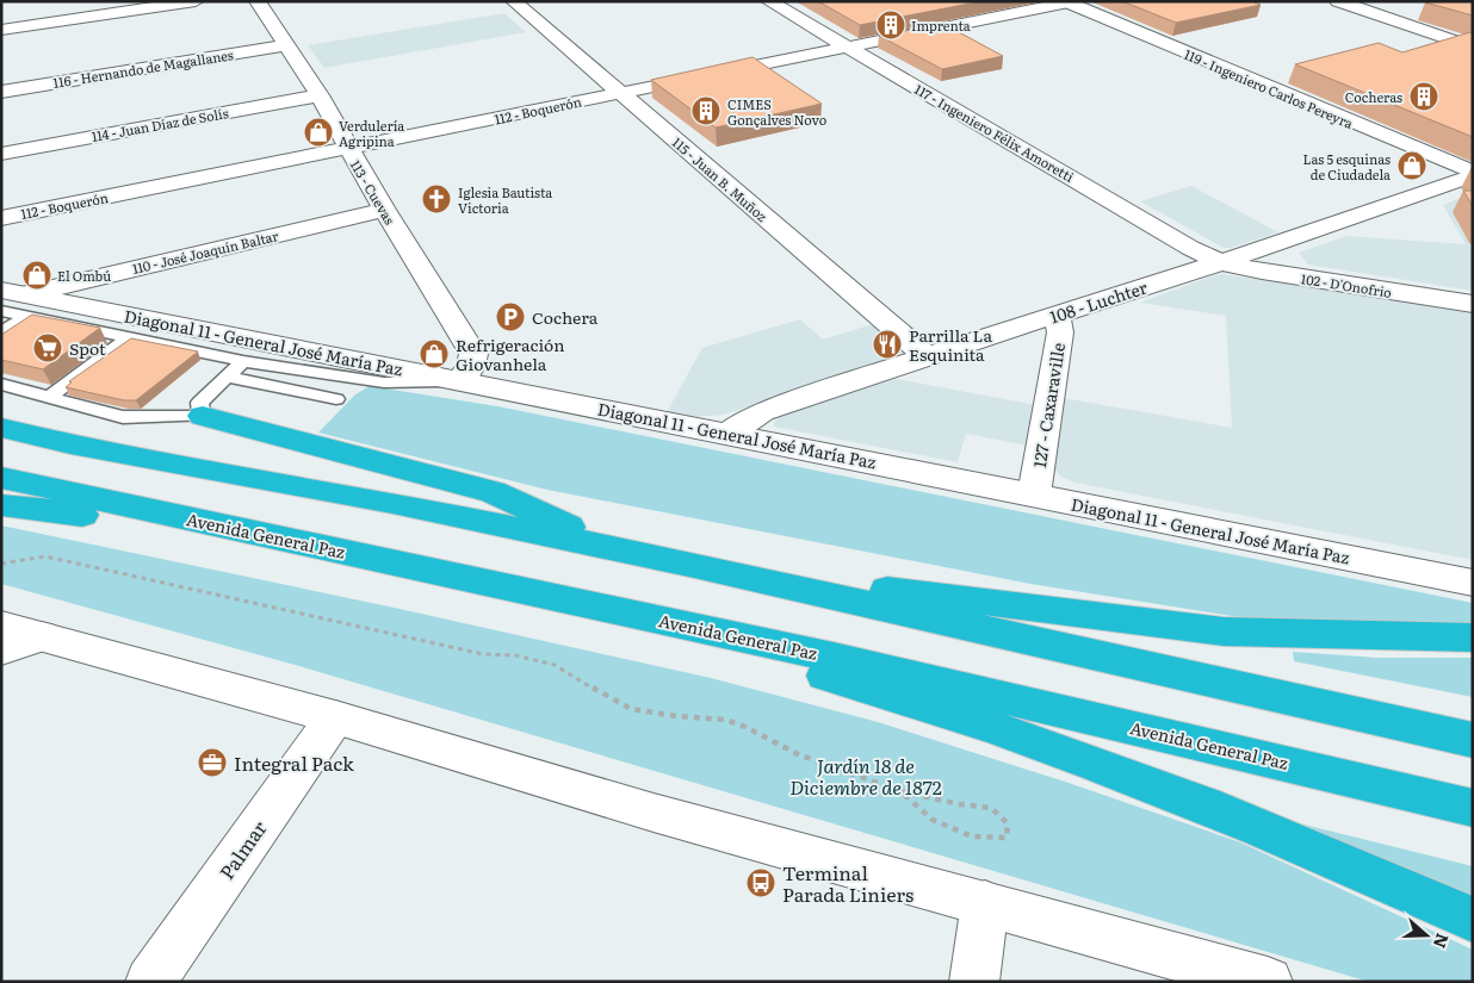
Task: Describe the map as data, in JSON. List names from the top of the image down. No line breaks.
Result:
{"streets":{"highway":["Avenida General Paz"],"street":["116 - Hernando de Magallanes","119 - Ingeniero Carlos Pereyra","112 - Boquerón","114 - Juan Díaz de Solís","117 - Ingeniero Félix Amoretti","115 - Juan B. Muñoz","113 - Cuevas","110 - José Joaquín Baltar","102 - D'Onofrio","108 - Luchter","Diagonal 11 - General José María Paz","127 - Caxaraville","Palmar"]},"crossings":[["116 - Hernando de Magallanes","113 - Cuevas"],["119 - Ingeniero Carlos Pereyra","112 - Boquerón"],["119 - Ingeniero Carlos Pereyra","108 - Luchter"],["112 - Boquerón","117 - Ingeniero Félix Amoretti"],["112 - Boquerón","115 - Juan B. Muñoz"],["112 - Boquerón","113 - Cuevas"],["114 - Juan Díaz de Solís","113 - Cuevas"],["117 - Ingeniero Félix Amoretti","102 - D'Onofrio"],["117 - Ingeniero Félix Amoretti","108 - Luchter"],["115 - Juan B. Muñoz","108 - Luchter"],["113 - Cuevas","110 - José Joaquín Baltar"],["113 - Cuevas","Diagonal 11 - General José María Paz"],["110 - José Joaquín Baltar","Diagonal 11 - General José María Paz"],["102 - D'Onofrio","108 - Luchter"],["108 - Luchter","Diagonal 11 - General José María Paz"],["108 - Luchter","127 - Caxaraville"],["Diagonal 11 - General José María Paz","127 - Caxaraville"]],"parks":["Jardín 18 de Diciembre de 1872"],"places":{"building":["Imprenta","Cocheras","CIMES Gonçalves Novo"],"shop":["Verdulería Agripina","Las 5 esquinas de Ciudadela","El Ombú","Refrigeración Giovanhela"],"church":["Iglesia Bautista Victoria"],"parking":["Cochera"],"restaurant":["Parrilla La Esquinita"],"supermarket":["Spot"],"office":["Integral Pack"],"bus stop":["Terminal Parada Liniers"]},"north":"right"}
